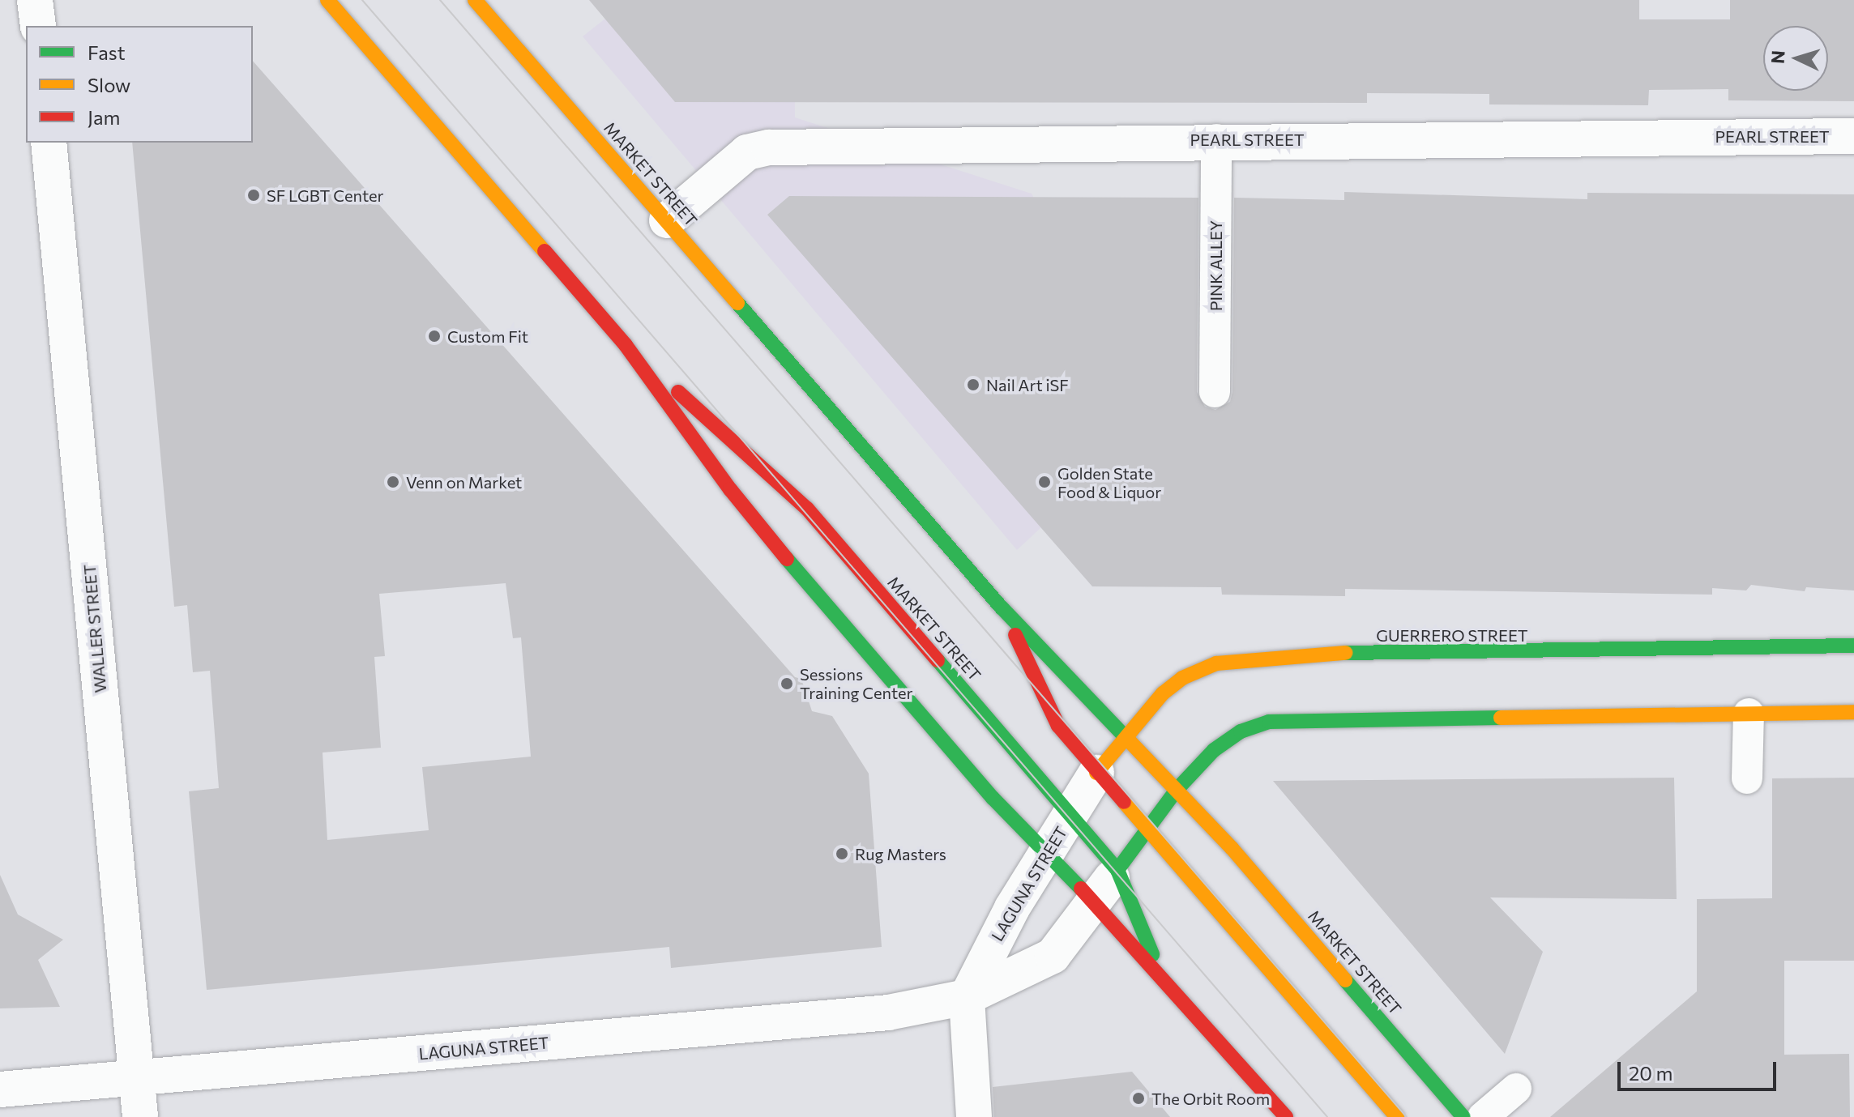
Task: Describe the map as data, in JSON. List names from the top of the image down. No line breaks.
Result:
{"streets":{"main road":["MARKET STREET","GUERRERO STREET"],"street":["PEARL STREET","WALLER STREET","LAGUNA STREET"],"lane":["PINK ALLEY"]},"crossings":[["PEARL STREET","MARKET STREET"],["PEARL STREET","PINK ALLEY"],["MARKET STREET","GUERRERO STREET"],["MARKET STREET","LAGUNA STREET"],["WALLER STREET","LAGUNA STREET"],["GUERRERO STREET","LAGUNA STREET"]],"places":["SF LGBT Center","Custom Fit","Nail Art iSF","Venn on Market","Golden State Food & Liquor","Sessions Training Center","Rug Masters","The Orbit Room"],"legend":["Fast","Slow","Jam"],"scale_bar":"20 m","north":"left"}
